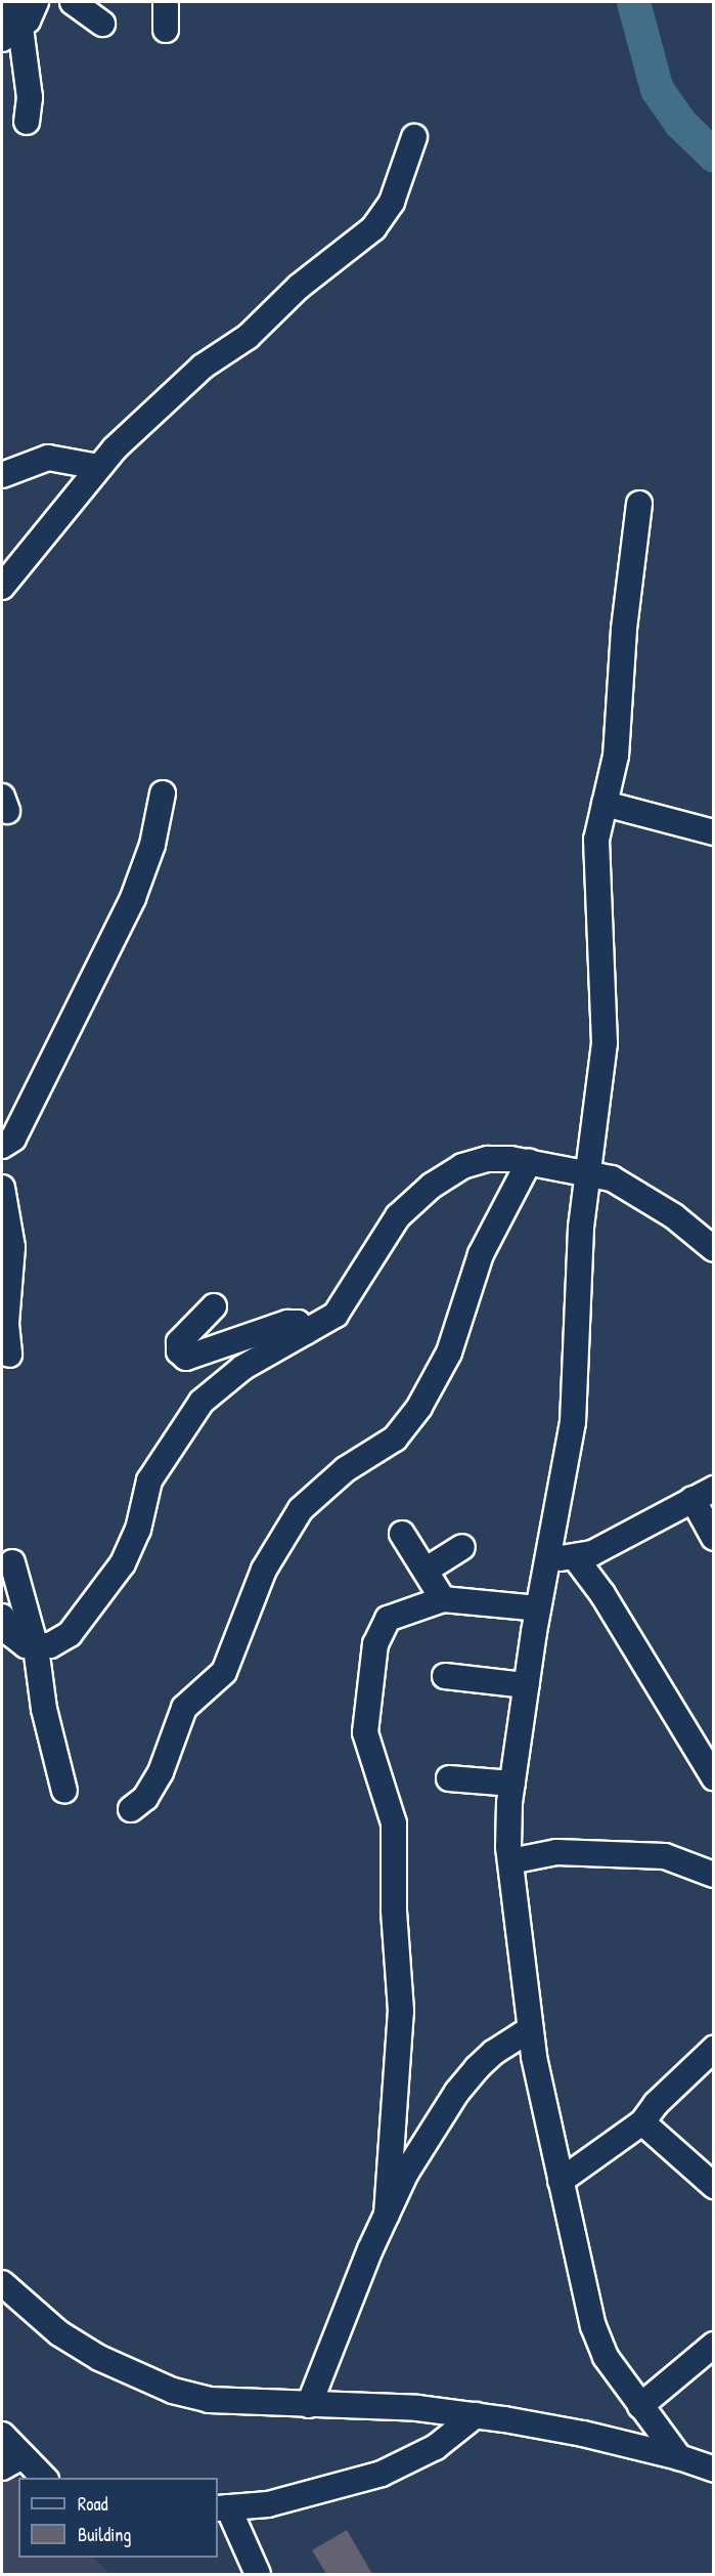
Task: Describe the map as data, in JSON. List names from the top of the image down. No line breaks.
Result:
{"legend":["Road","Building"]}
